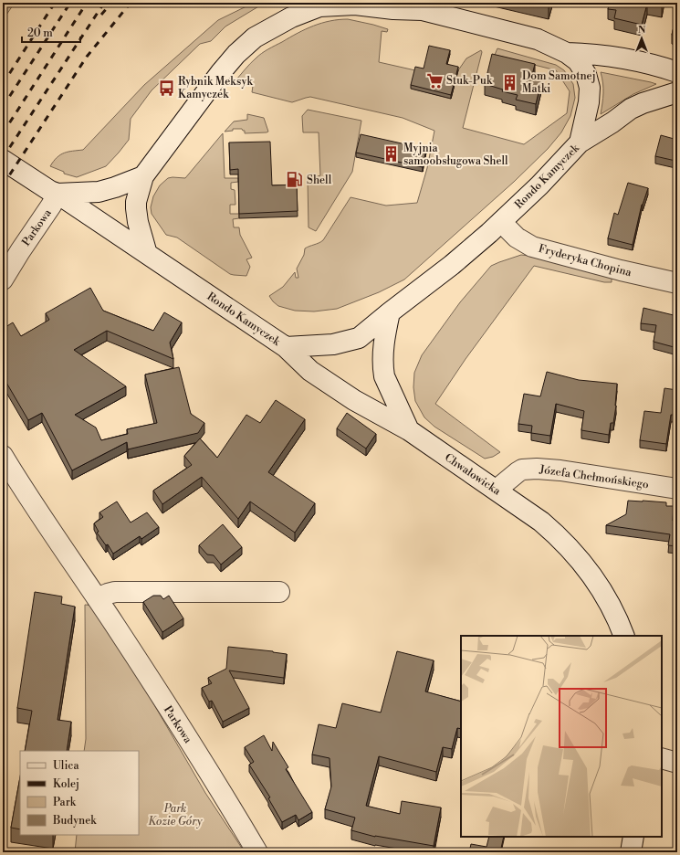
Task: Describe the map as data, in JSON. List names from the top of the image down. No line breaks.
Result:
{"streets":{"main road":["Rondo Kamyczek","Parkowa","Fryderyka Chopina","Chwałowicka","Józefa Chełmońskiego"]},"crossings":[["Rondo Kamyczek","Fryderyka Chopina"],["Rondo Kamyczek","Chwałowicka"],["Chwałowicka","Józefa Chełmońskiego"]],"parks":["Park Kozie Góry"],"places":{"supermarket":["Stuk-Puk"],"building":["Dom Samotnej Matki","Myjnia samoobsługowa Shell"],"bus stop":["Rybnik Meksyk Kamyczek"],"fuel station":["Shell"]},"legend":["Ulica","Kolej","Park","Budynek"],"scale_bar":"20 m","north":"top"}
